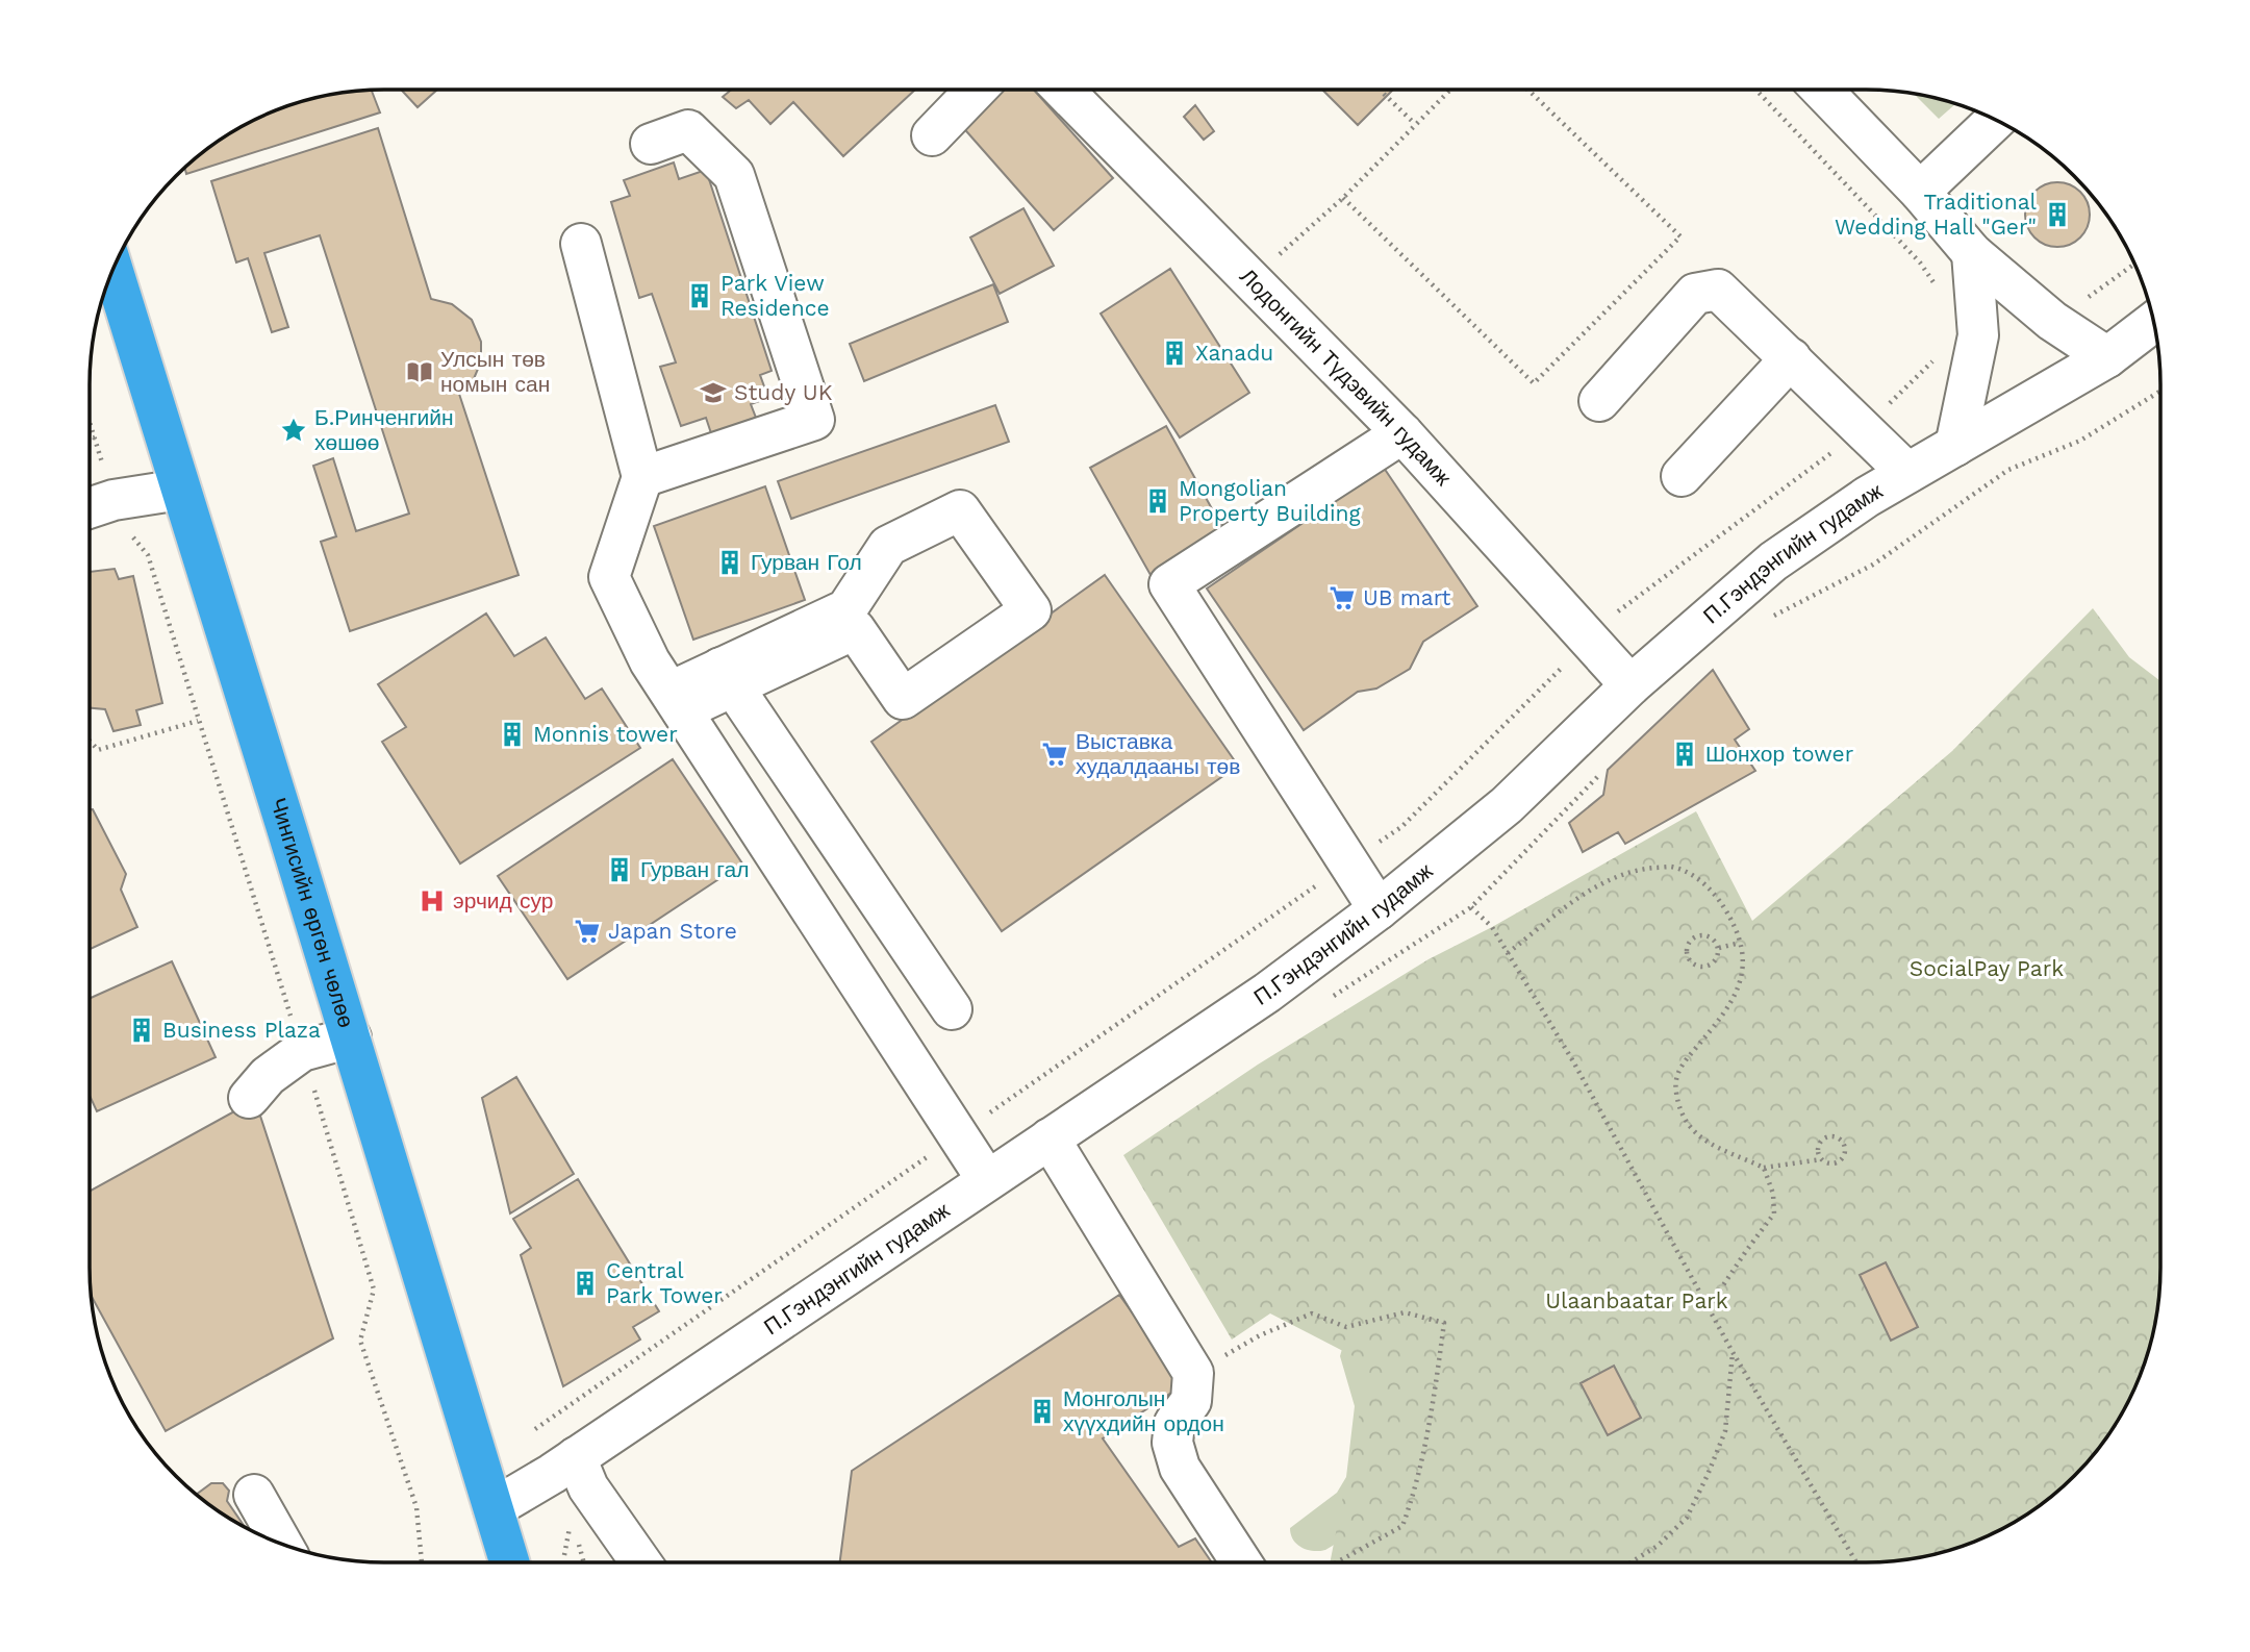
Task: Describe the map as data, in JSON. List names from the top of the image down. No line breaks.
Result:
{"streets":{"highway":["Чингисийн өргөн чөлөө"],"street":["Лодонгийн Түдэвийн гудамж","П.Гэндэнгийн гудамж"]},"crossings":[["Лодонгийн Түдэвийн гудамж","П.Гэндэнгийн гудамж"],["П.Гэндэнгийн гудамж","Чингисийн өргөн чөлөө"]],"parks":["SocialPay Park","Ulaanbaatar Park"],"places":{"building":["Traditional Wedding Hall \"Ger\"","Park View Residence","Xanadu","Mongolian Property Building","Гурван Гол","Monnis tower","Шонхор tower","Гурван гал","Business Plaza","Central Park Tower","Монголын хүүхдийн ордон"],"library":["Улсын төв номын сан"],"school or university":["Study UK"],"place":["Б.Ринченгийн хөшөө"],"supermarket":["UB mart","Выставка худалдааны төв","Japan Store"],"hospital":["эрчид сур"]}}
